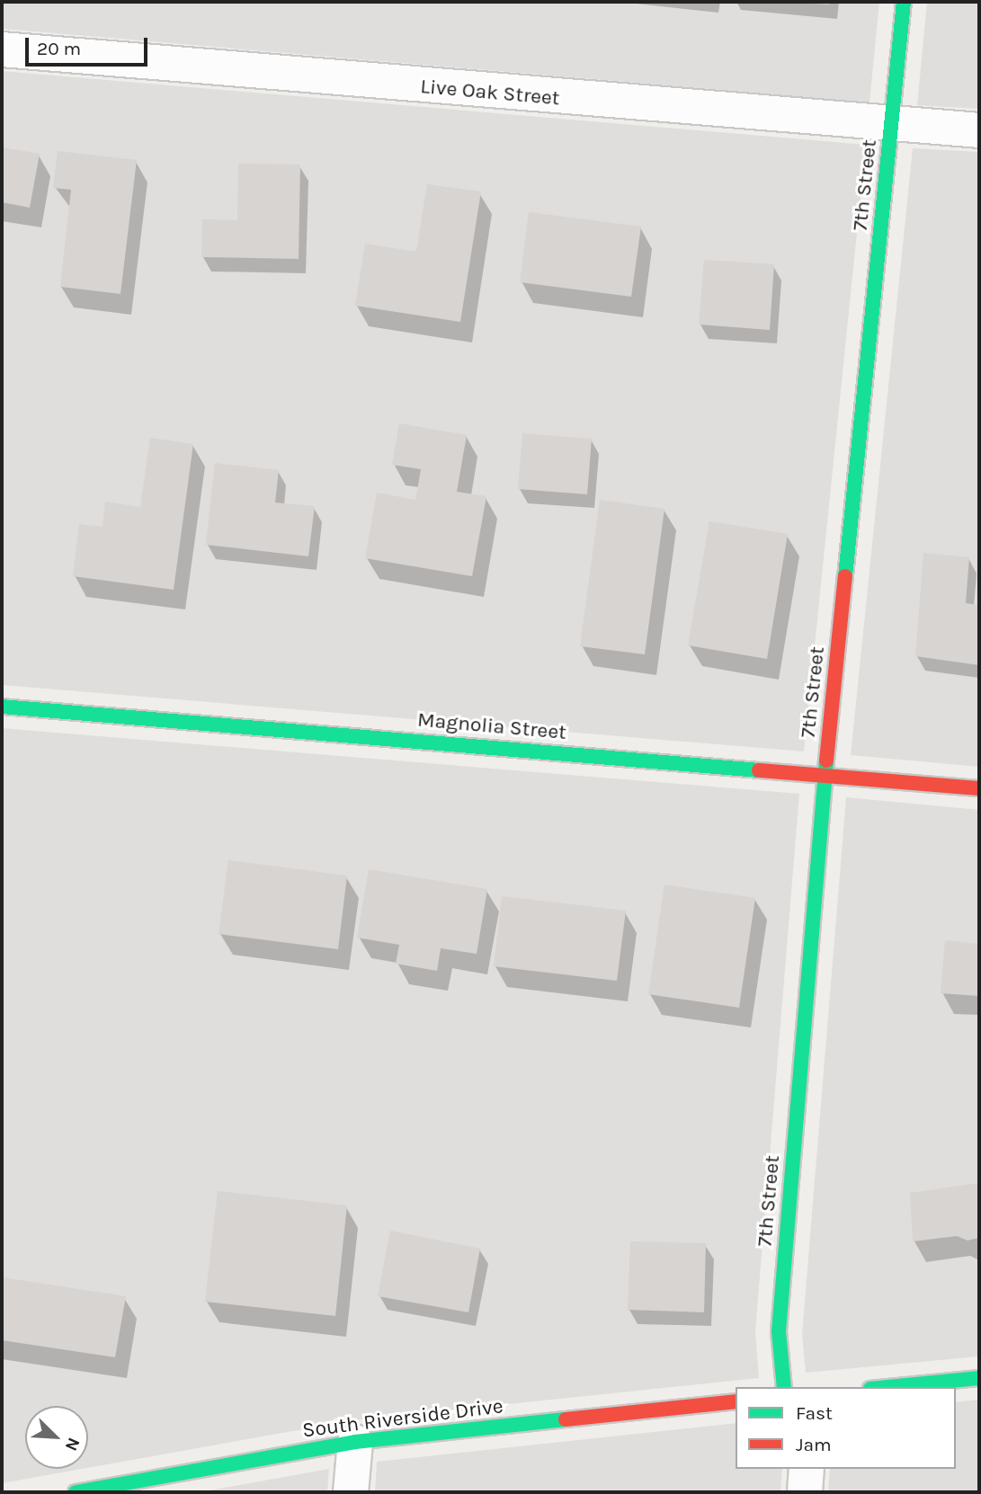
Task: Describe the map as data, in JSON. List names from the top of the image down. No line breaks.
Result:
{"streets":{"street":["Live Oak Street","7th Street","Magnolia Street","South Riverside Drive"]},"crossings":[["Live Oak Street","7th Street"],["7th Street","Magnolia Street"]],"legend":["Fast","Jam"],"scale_bar":"20 m","north":"bottom right"}
